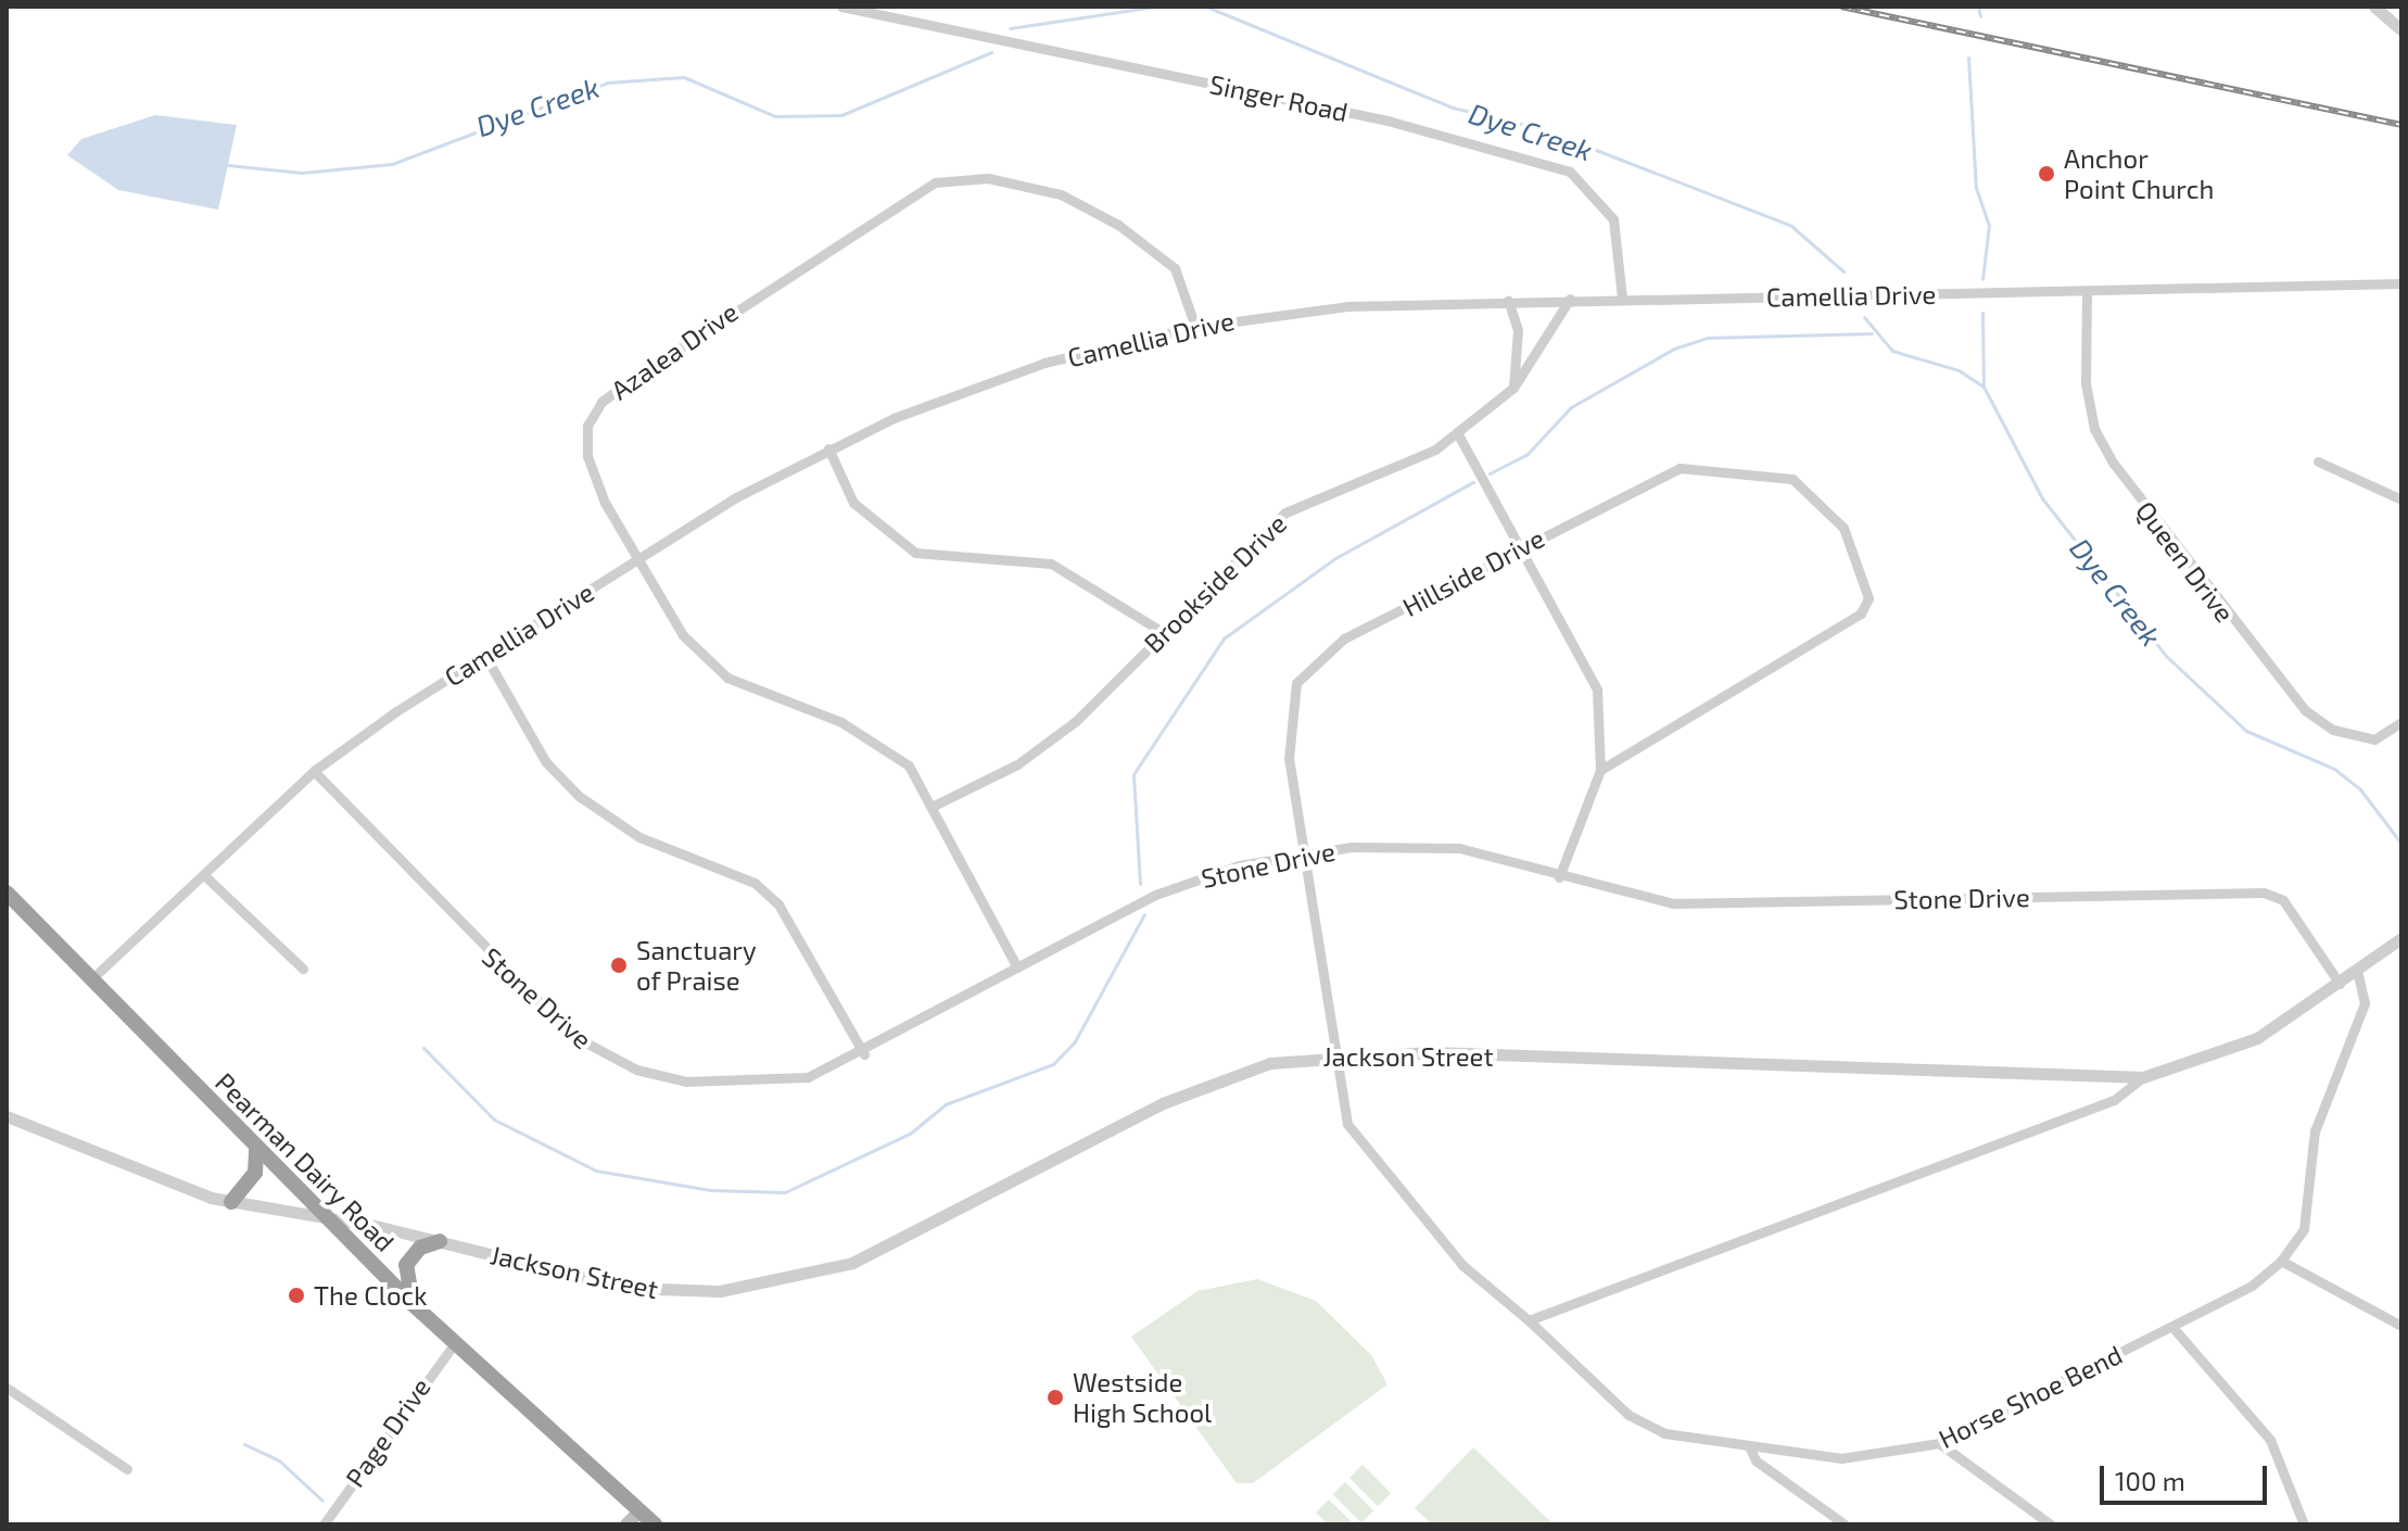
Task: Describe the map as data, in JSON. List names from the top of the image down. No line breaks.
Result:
{"streets":{"highway":["Pearman Dairy Road"],"street":["Singer Road","Camellia Drive","Azalea Drive","Queen Drive","Hillside Drive","Brookside Drive","Stone Drive","Jackson Street","Horse Shoe Bend","Page Drive"]},"crossings":[["Singer Road","Camellia Drive"],["Camellia Drive","Azalea Drive"],["Camellia Drive","Queen Drive"],["Camellia Drive","Brookside Drive"],["Camellia Drive","Stone Drive"],["Camellia Drive","Pearman Dairy Road"],["Azalea Drive","Brookside Drive"],["Azalea Drive","Stone Drive"],["Hillside Drive","Stone Drive"],["Hillside Drive","Jackson Street"],["Hillside Drive","Horse Shoe Bend"],["Stone Drive","Jackson Street"],["Jackson Street","Pearman Dairy Road"],["Jackson Street","Horse Shoe Bend"],["Pearman Dairy Road","Page Drive"]],"water":["Dye Creek"],"places":["Anchor Point Church","Sanctuary of Praise","The Clock","Westside High School"],"scale_bar":"100 m"}
